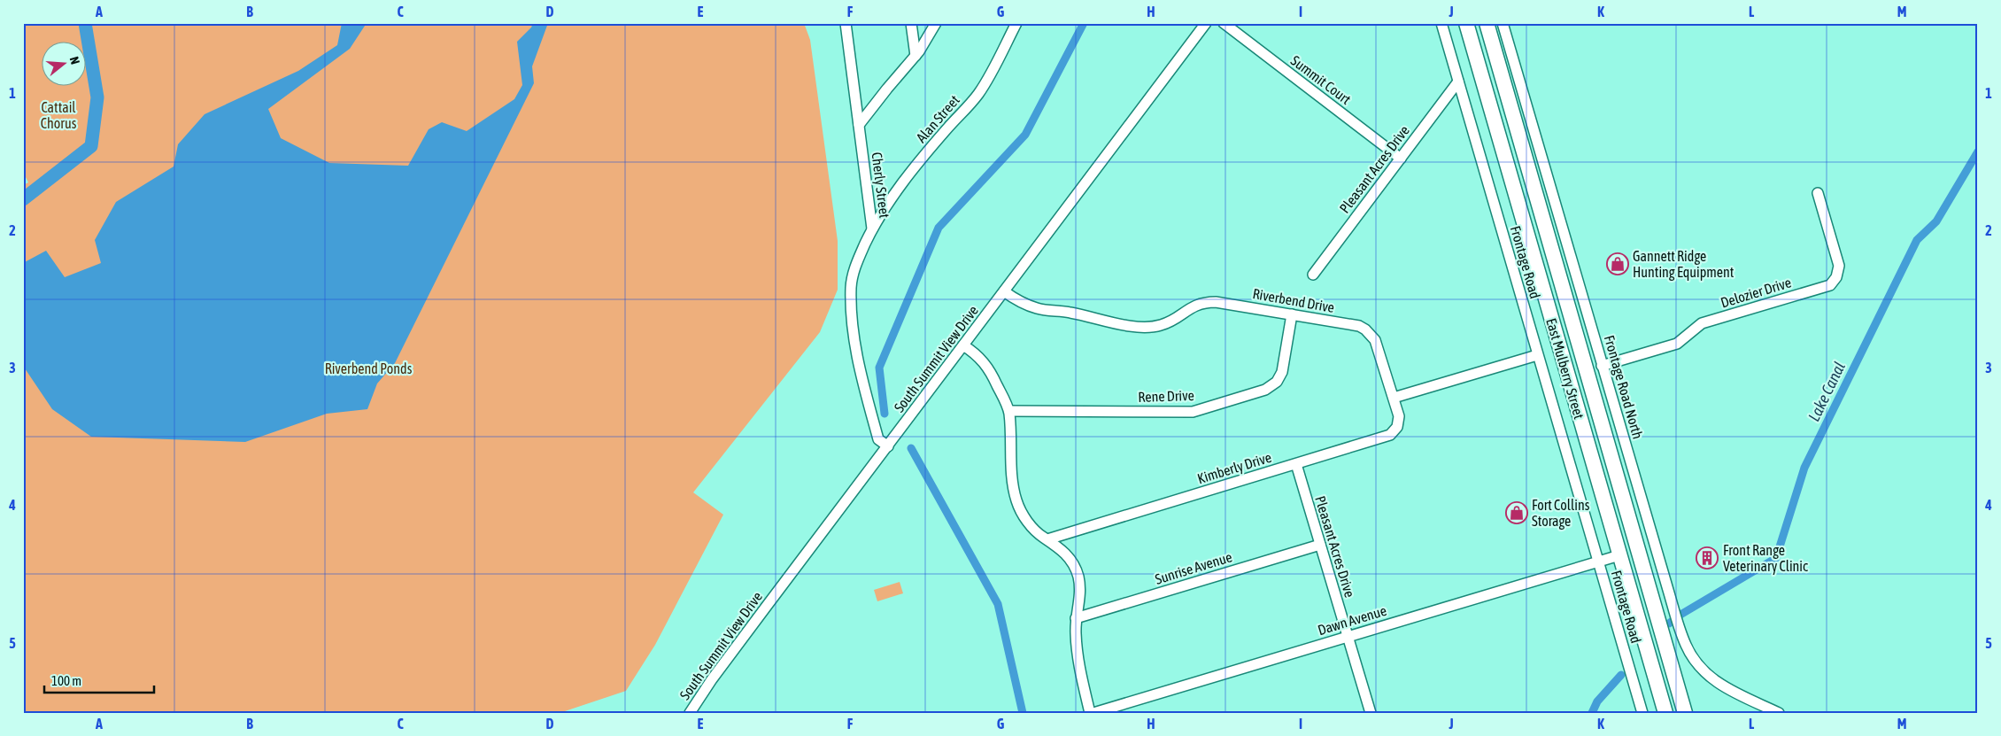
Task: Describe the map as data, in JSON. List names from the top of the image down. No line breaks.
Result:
{"streets":{"highway":["East Mulberry Street"],"street":["Summit Court","Alan Street","Pleasant Acres Drive","Cherly Street","Frontage Road","Delozier Drive","Riverbend Drive","South Summit View Drive","Frontage Road North","Rene Drive","Kimberly Drive","Sunrise Avenue","Dawn Avenue"]},"crossings":[["Summit Court","Pleasant Acres Drive"],["Alan Street","Cherly Street"],["Pleasant Acres Drive","Frontage Road"],["Pleasant Acres Drive","Kimberly Drive"],["Pleasant Acres Drive","Sunrise Avenue"],["Pleasant Acres Drive","Dawn Avenue"],["Cherly Street","South Summit View Drive"],["Frontage Road","Dawn Avenue"],["Delozier Drive","Frontage Road North"],["Riverbend Drive","South Summit View Drive"],["Riverbend Drive","Rene Drive"],["Riverbend Drive","Kimberly Drive"],["East Mulberry Street","Dawn Avenue"]],"water":["Lake Canal"],"parks":["Cattail Chorus","Riverbend Ponds"],"places":{"shop":["Gannett Ridge Hunting Equipment","Fort Collins Storage"],"building":["Front Range Veterinary Clinic"]},"scale_bar":"100 m","north":"right","grid":{"columns":["A","B","C","D","E","F","G","H","I","J","K","L","M"],"rows":["1","2","3","4","5"]}}
